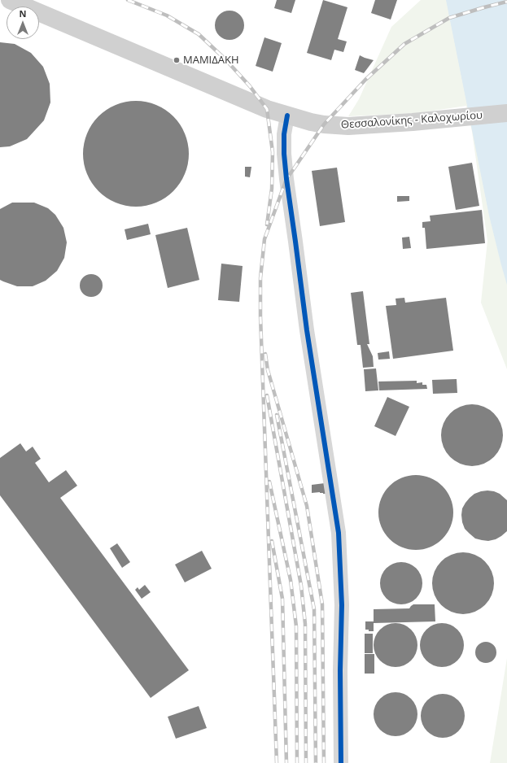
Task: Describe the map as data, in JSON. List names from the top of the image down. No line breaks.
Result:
{"streets":{"main road":["Θεσσαλονίκης - Καλοχωρίου"]},"places":["ΜΑΜΙΔΑΚΗ"],"north":"top"}
